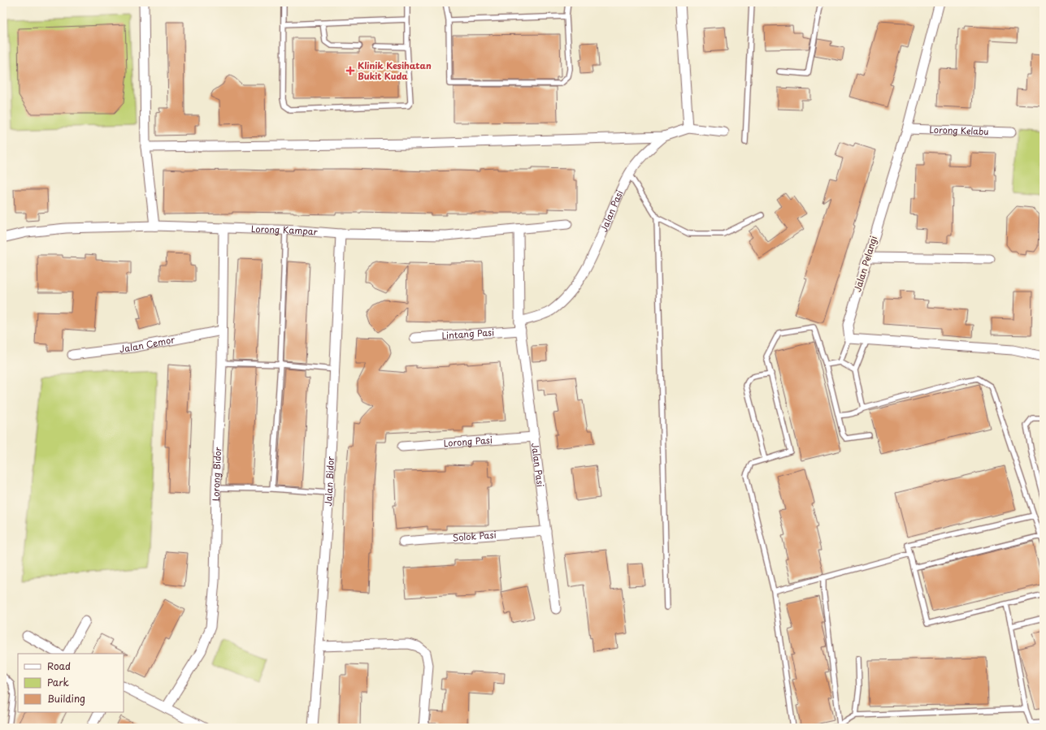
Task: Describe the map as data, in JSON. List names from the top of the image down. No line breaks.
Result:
{"streets":{"street":["Lorong Kelabu","Jalan Pasi","Lorong Kampar","Jalan Pelangi","Lintang Pasi","Jalan Cemor","Lorong Pasi","Lorong Bidor","Jalan Bidor","Solok Pasi"]},"crossings":[["Lorong Kelabu","Jalan Pelangi"],["Jalan Pasi","Lorong Kampar"],["Jalan Pasi","Lintang Pasi"],["Jalan Pasi","Lorong Pasi"],["Jalan Pasi","Solok Pasi"],["Lorong Kampar","Lorong Bidor"],["Lorong Kampar","Jalan Bidor"],["Jalan Cemor","Lorong Bidor"]],"places":{"health":["Klinik Kesihatan Bukit Kuda"]},"legend":["Road","Park","Building"]}
